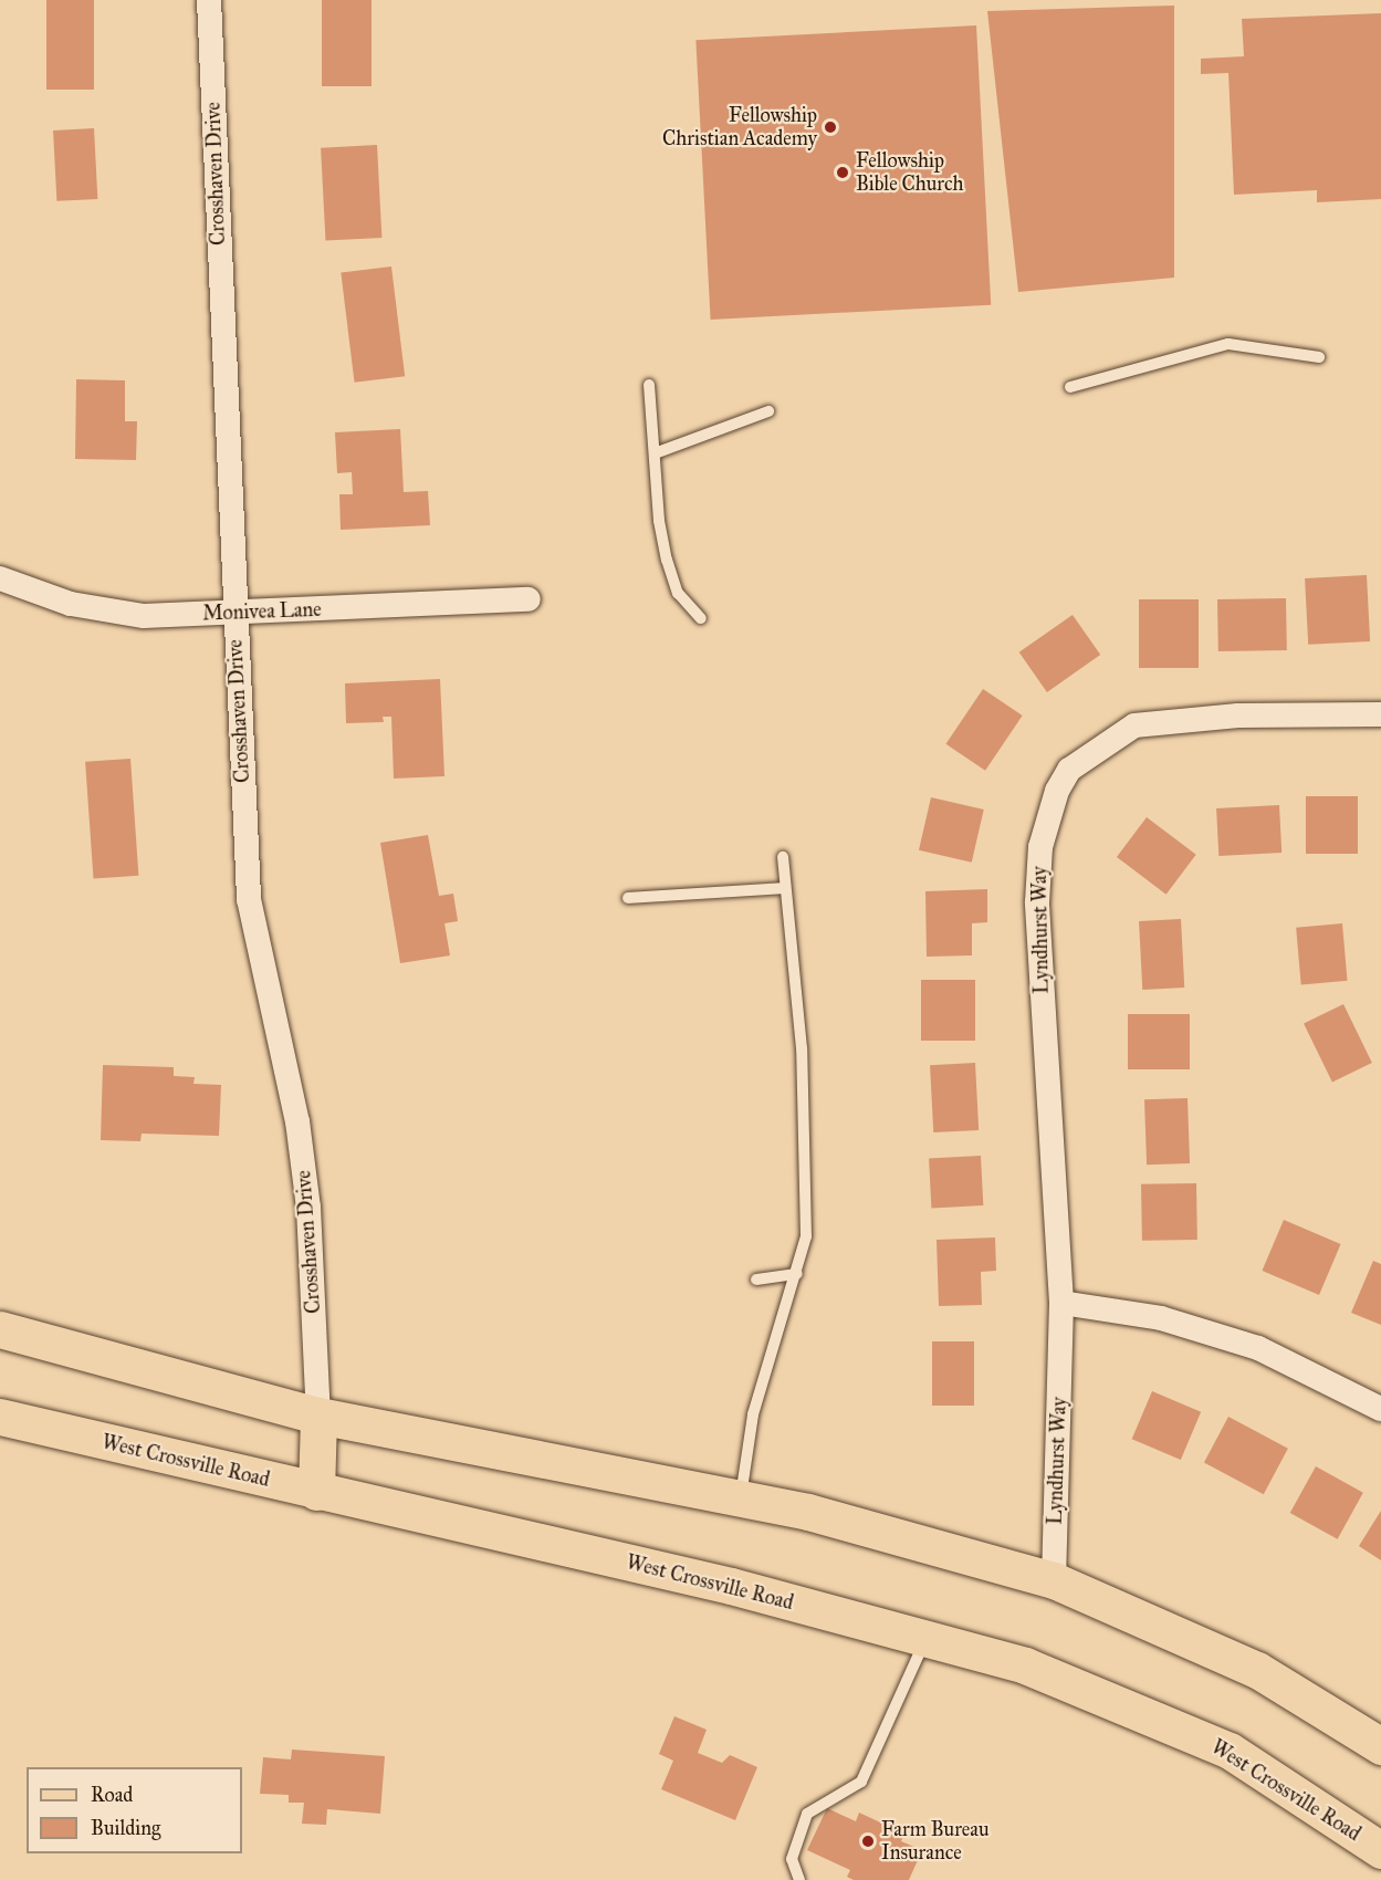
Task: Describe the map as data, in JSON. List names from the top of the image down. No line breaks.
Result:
{"streets":{"main road":["West Crossville Road"],"street":["Crosshaven Drive","Monivea Lane","Lyndhurst Way"]},"crossings":[["Crosshaven Drive","Monivea Lane"]],"places":["Fellowship Christian Academy","Fellowship Bible Church","Farm Bureau Insurance"],"legend":["Road","Building"]}
